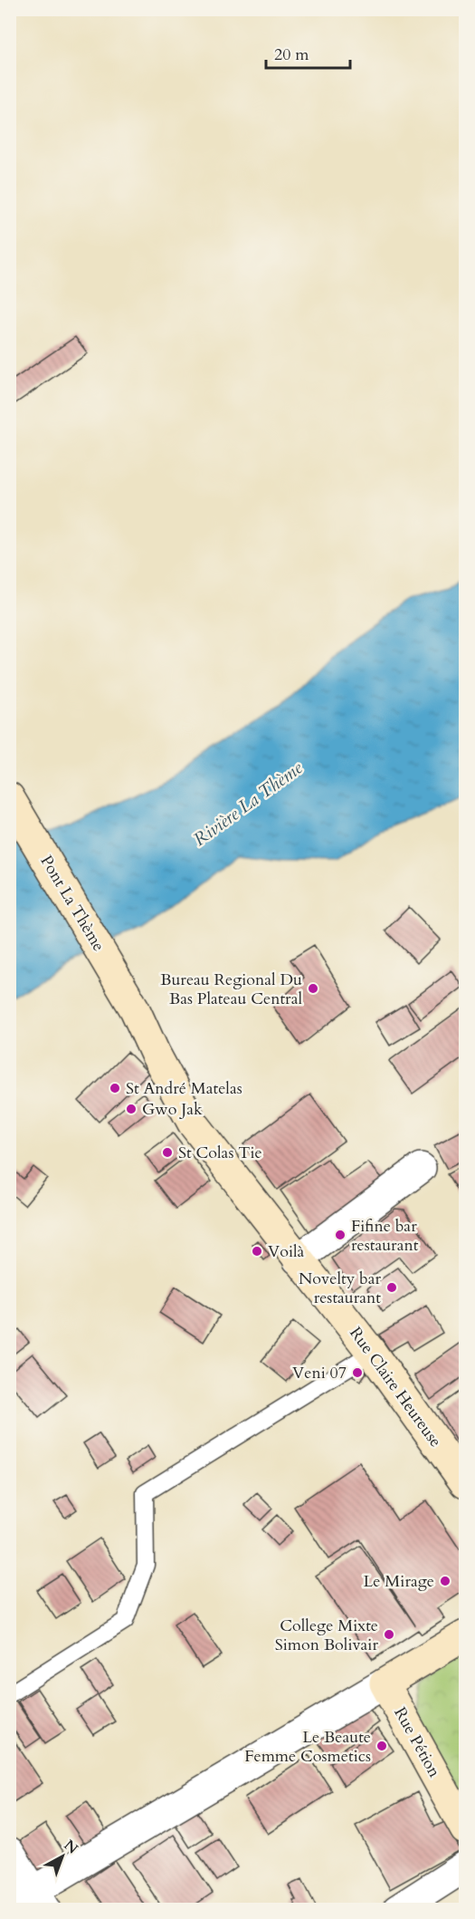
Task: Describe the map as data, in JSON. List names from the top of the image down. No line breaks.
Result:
{"streets":{"main road":["Pont La Thème","Rue Claire Heureuse","Rue Pétion"]},"crossings":[["Pont La Thème","Rue Claire Heureuse"]],"water":["Rivière La Thème"],"places":["Bureau Regional Du Bas Plateau Central","St André Matelas","Gwo Jak","St Colas Tie","Fifine bar restaurant","Voilà","Novelty bar restaurant","Veni 07","Le Mirage","College Mixte Simon Bolivair","Le Beaute Femme Cosmetics"],"scale_bar":"20 m","north":"top right"}
